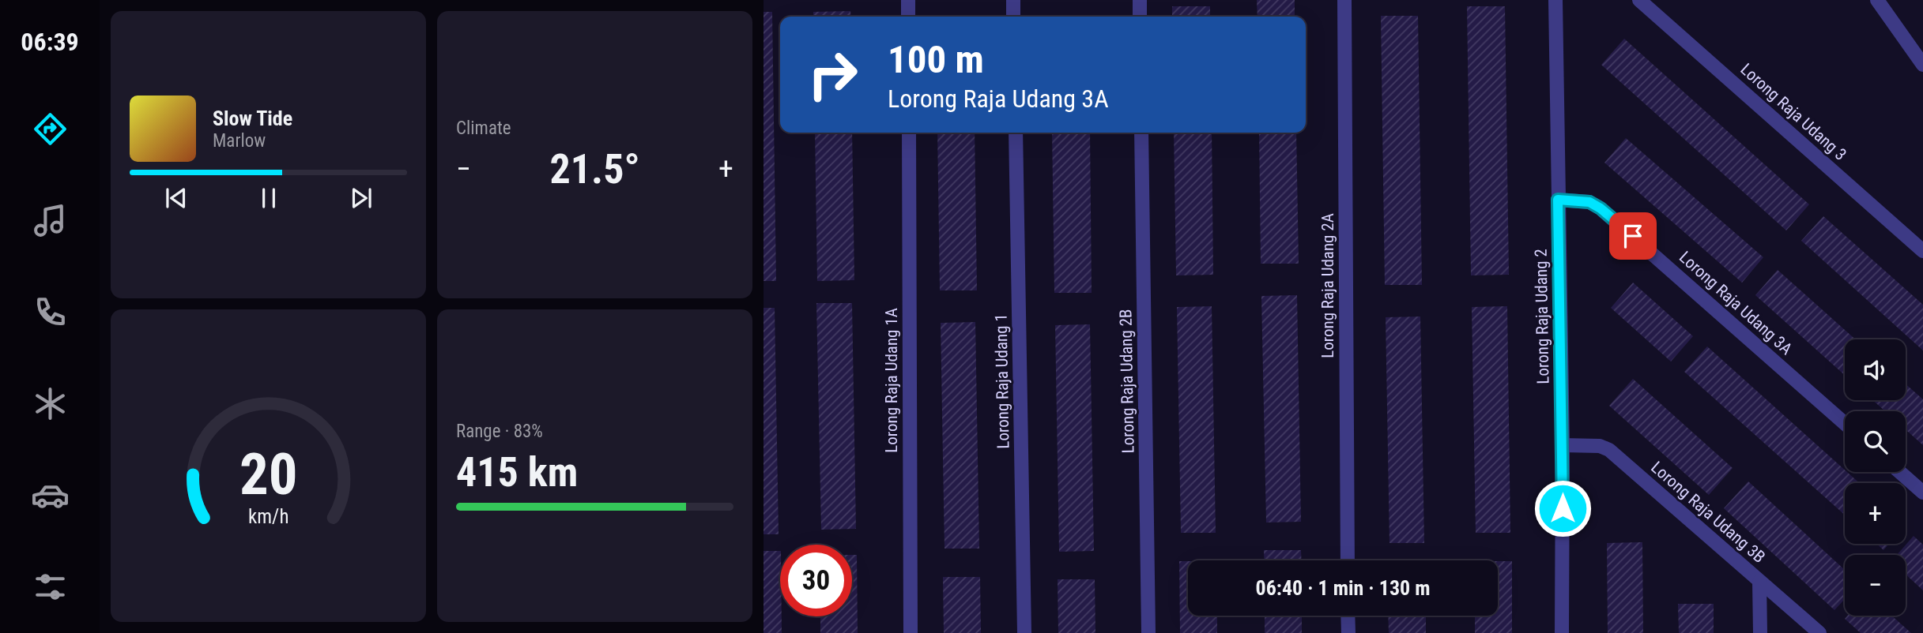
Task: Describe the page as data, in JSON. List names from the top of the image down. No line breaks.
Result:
{"streets":{"street":["Lorong Raja Udang 3","Lorong Raja Udang 2A","Lorong Raja Udang 3A","Lorong Raja Udang 2","Lorong Raja Udang 1A","Lorong Raja Udang 1","Lorong Raja Udang 2B","Lorong Raja Udang 3B"]},"crossings":[["Lorong Raja Udang 3A","Lorong Raja Udang 2"],["Lorong Raja Udang 2","Lorong Raja Udang 3B"]],"page":{"tabs":"06:39","tile":["Climate",["Range · 83%","415 km"]],"turn":["100 m","Lorong Raja Udang 3A"],"song":["Slow Tide","Marlow"],"heat":["−","21.5°","+"],"map_buttons":["+","−"],"limit":"30","trip":"06:40 · 1 min · 130 m","gauge":["20","km/h"]}}
